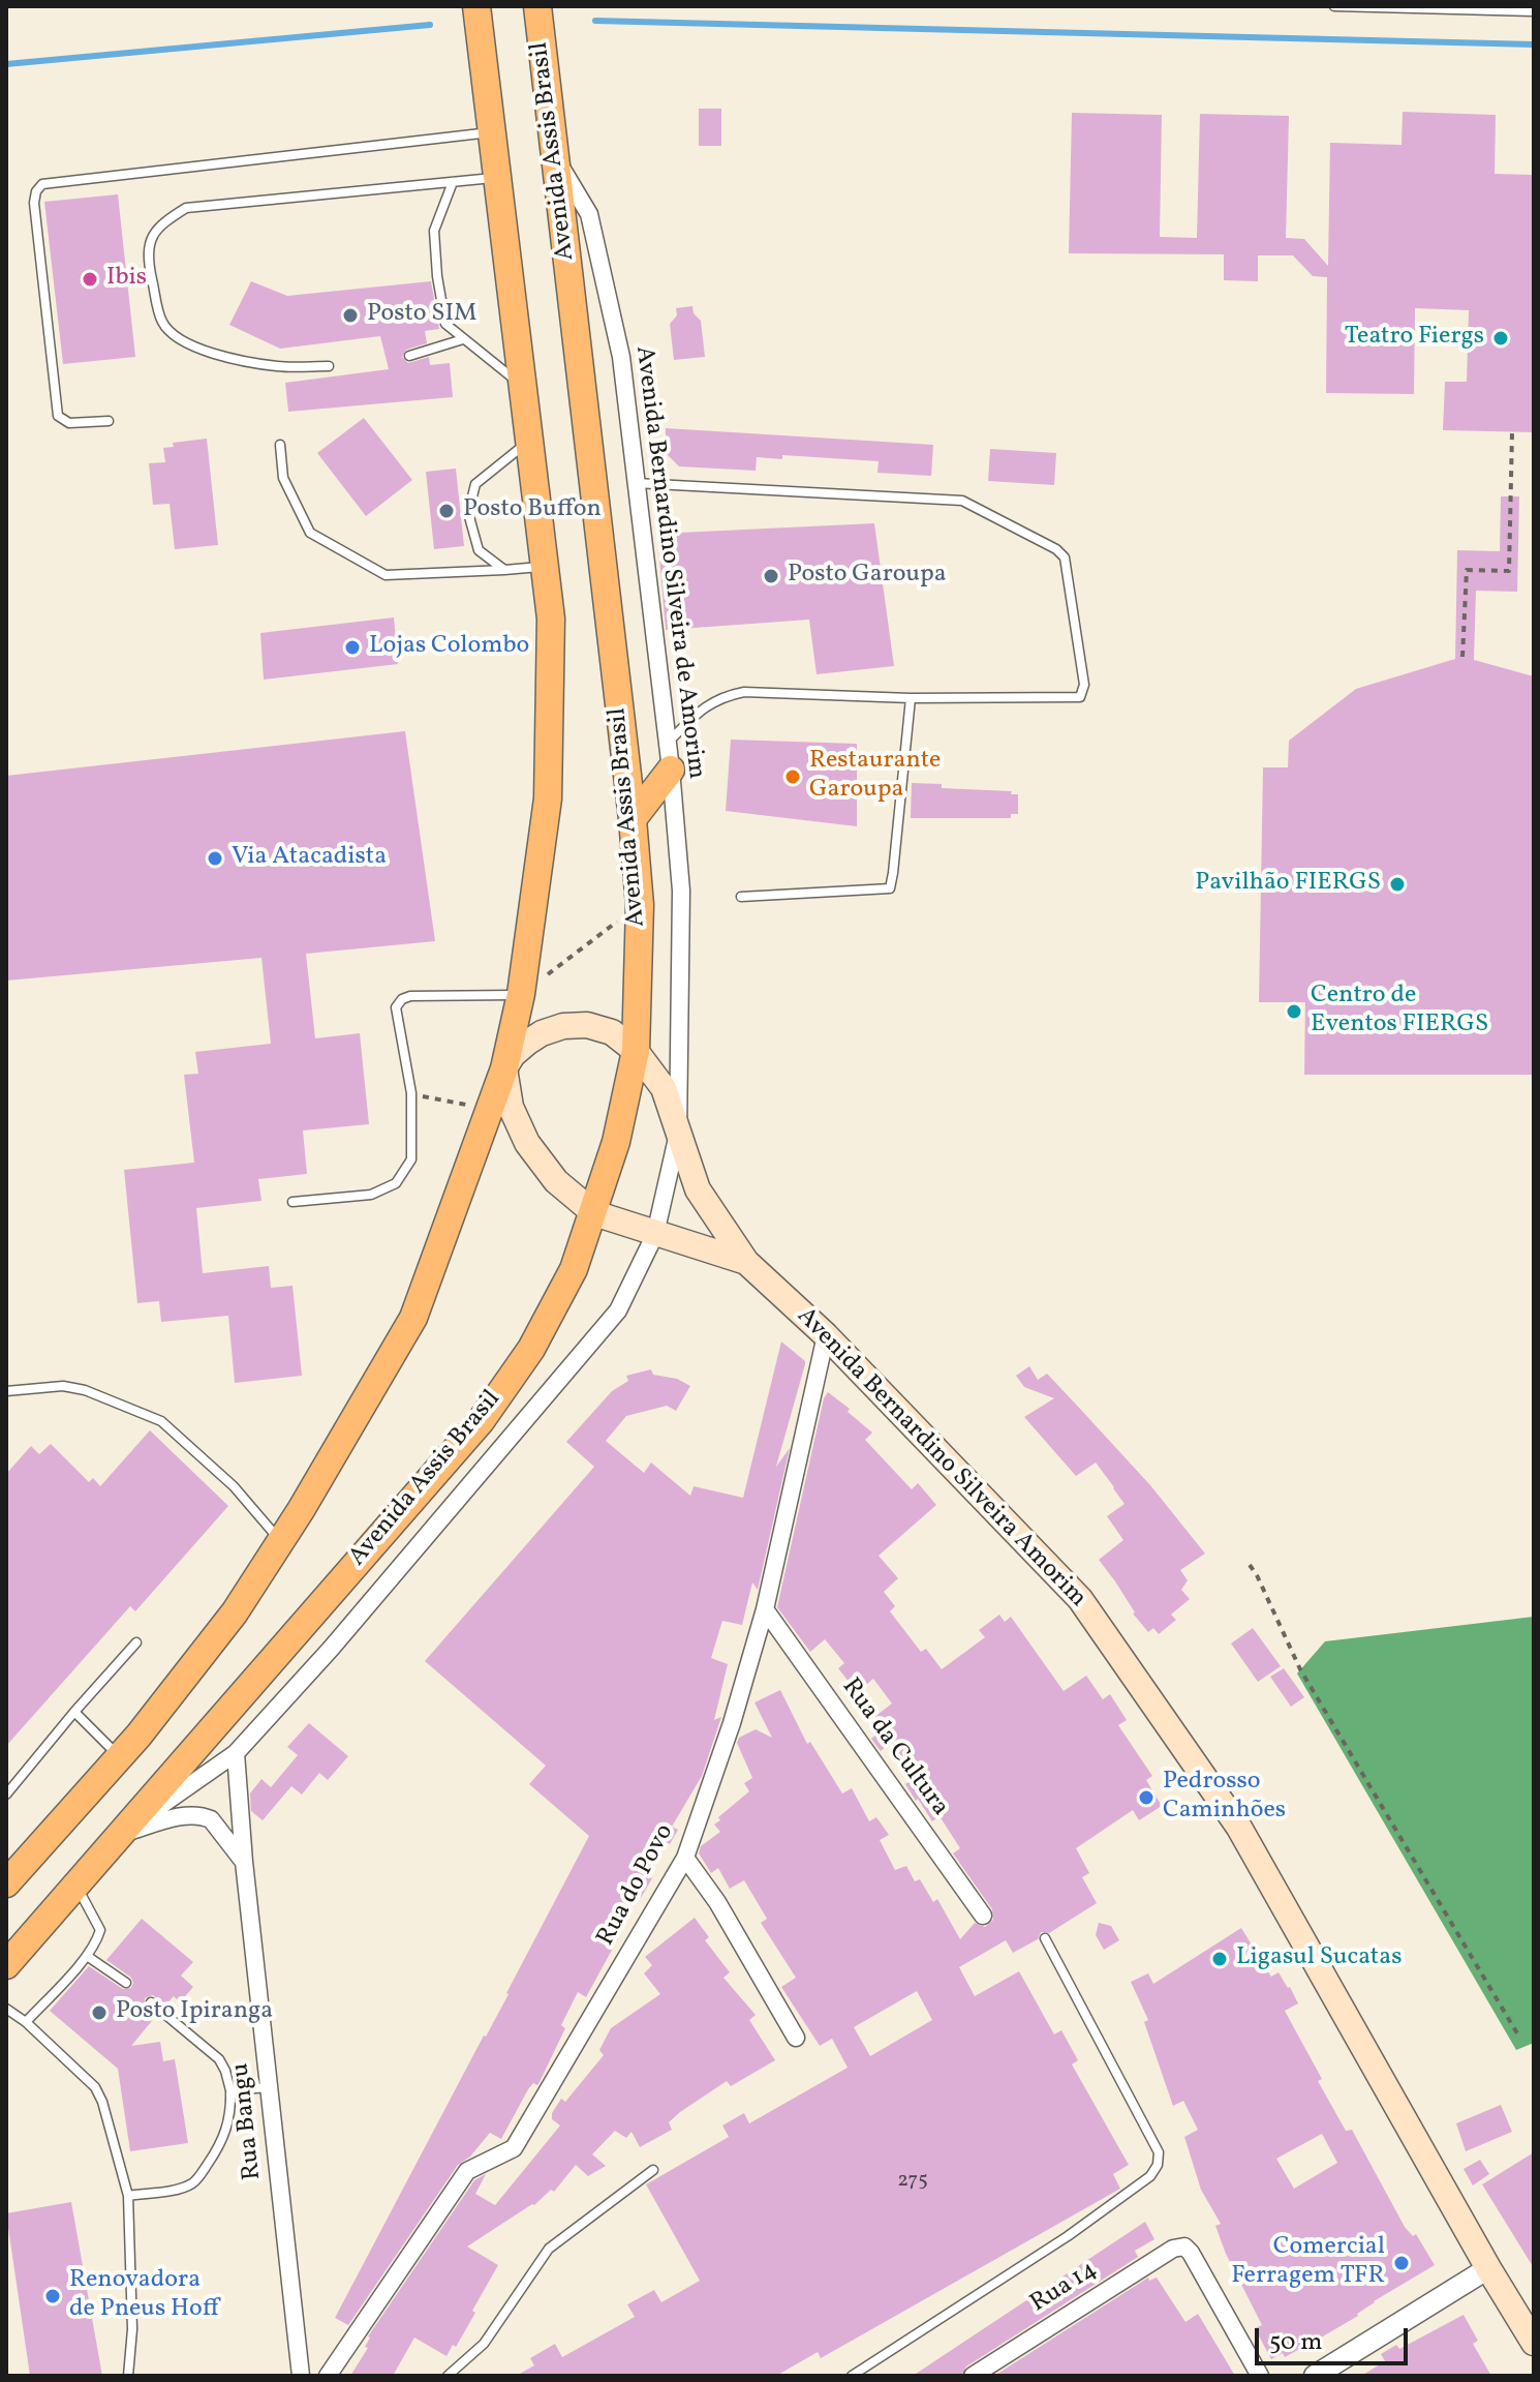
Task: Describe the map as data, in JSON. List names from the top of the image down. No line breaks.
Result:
{"streets":{"main road":["Avenida Assis Brasil","Avenida Bernardino Silveira Amorim"],"street":["Avenida Bernardino Silveira de Amorim","Rua da Cultura","Rua do Povo","Rua Bangu","Rua 14"]},"crossings":[["Avenida Assis Brasil","Avenida Bernardino Silveira de Amorim"],["Avenida Assis Brasil","Avenida Bernardino Silveira Amorim"],["Avenida Bernardino Silveira de Amorim","Avenida Bernardino Silveira Amorim"],["Avenida Bernardino Silveira de Amorim","Rua Bangu"],["Avenida Bernardino Silveira Amorim","Rua do Povo"],["Rua da Cultura","Rua do Povo"]],"places":["Ibis","Posto SIM","Teatro Fiergs","Posto Buffon","Posto Garoupa","Lojas Colombo","Restaurante Garoupa","Via Atacadista","Pavilhão FIERGS","Centro de Eventos FIERGS","Pedrosso Caminhões","Ligasul Sucatas","Posto Ipiranga","Comercial Ferragem TFR","Renovadora de Pneus Hoff"],"house_numbers":["275"],"scale_bar":"50 m"}
